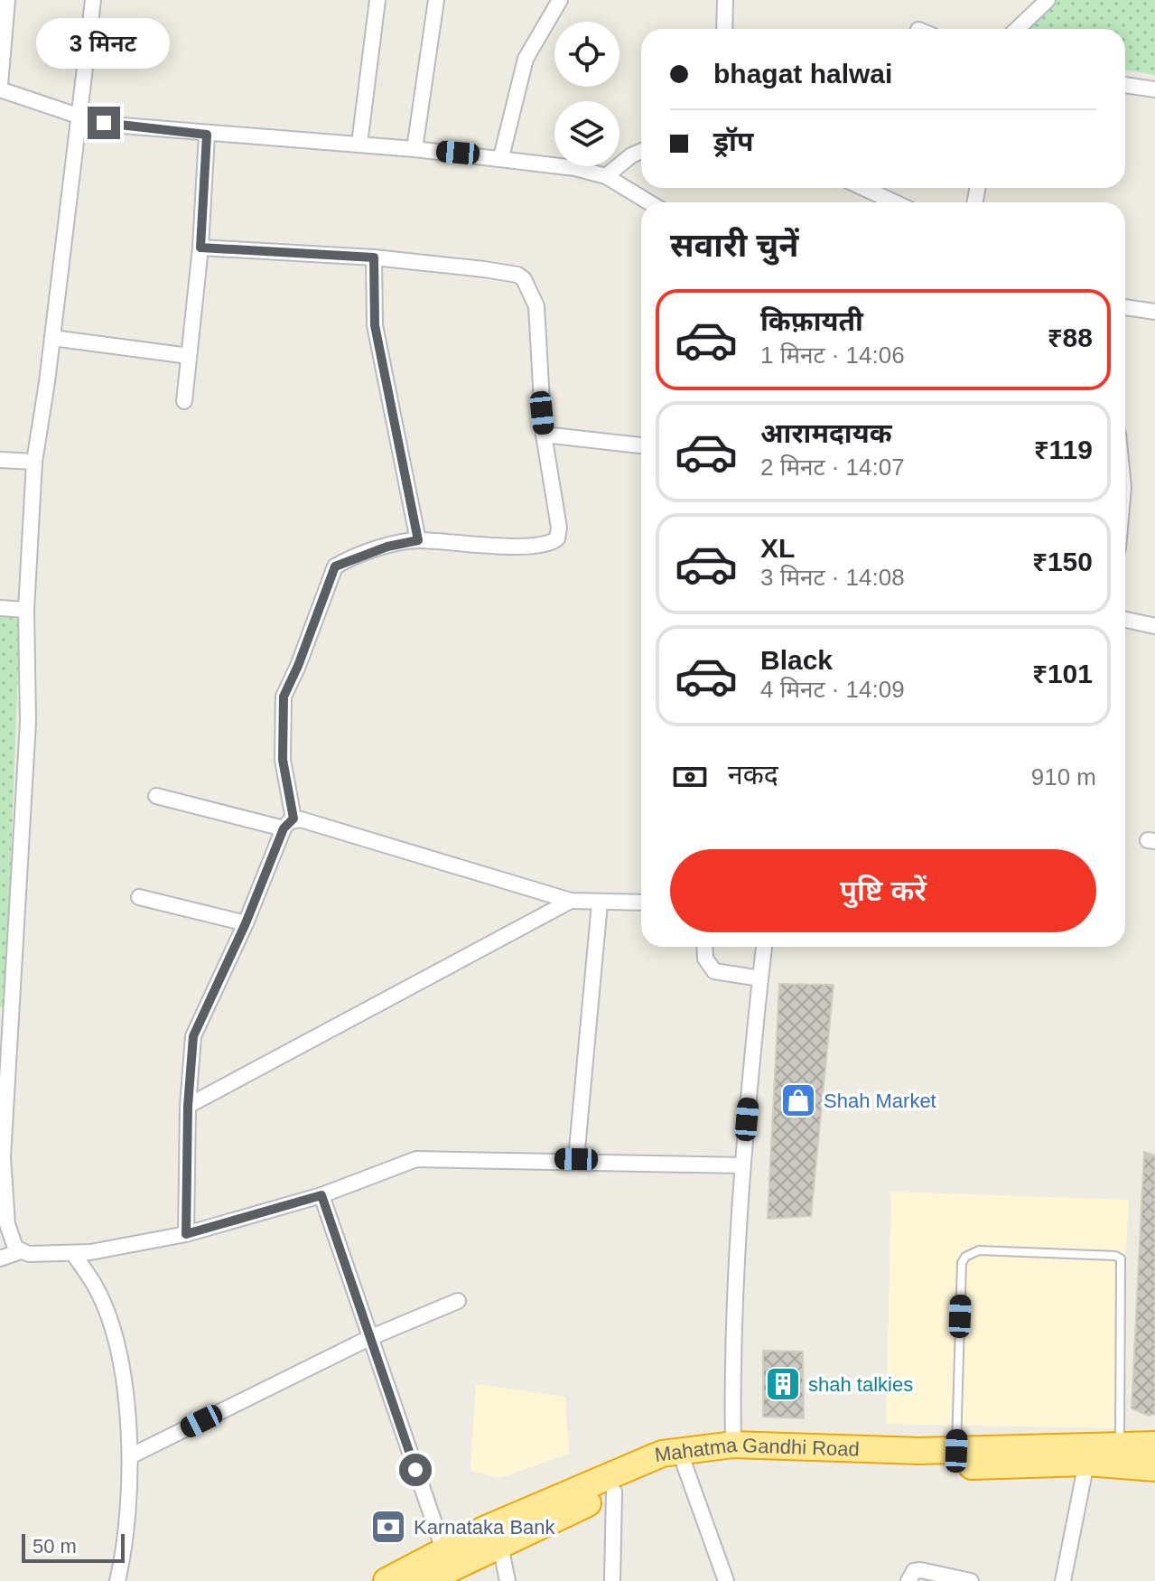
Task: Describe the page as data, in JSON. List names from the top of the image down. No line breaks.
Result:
{"streets":{"highway":["Mahatma Gandhi Road"]},"places":{"shop":["Shah Market"],"building":["shah talkies"],"bank":["Karnataka Bank"]},"scale_bar":"50 m","page":{"bubble":"3 मिनट","banner":["bhagat halwai","ड्रॉप"],"heading":"सवारी चुनें","list":[{"name":"किफ़ायती","note":"1 मिनट · 14:06","value":"₹88"},{"name":"आरामदायक","note":"2 मिनट · 14:07","value":"₹119"},{"name":"XL","note":"3 मिनट · 14:08","value":"₹150"},{"name":"Black","note":"4 मिनट · 14:09","value":"₹101"}],"pay":["नकद","910 m"],"buttons":"पुष्टि करें","scale":"50 m"}}
